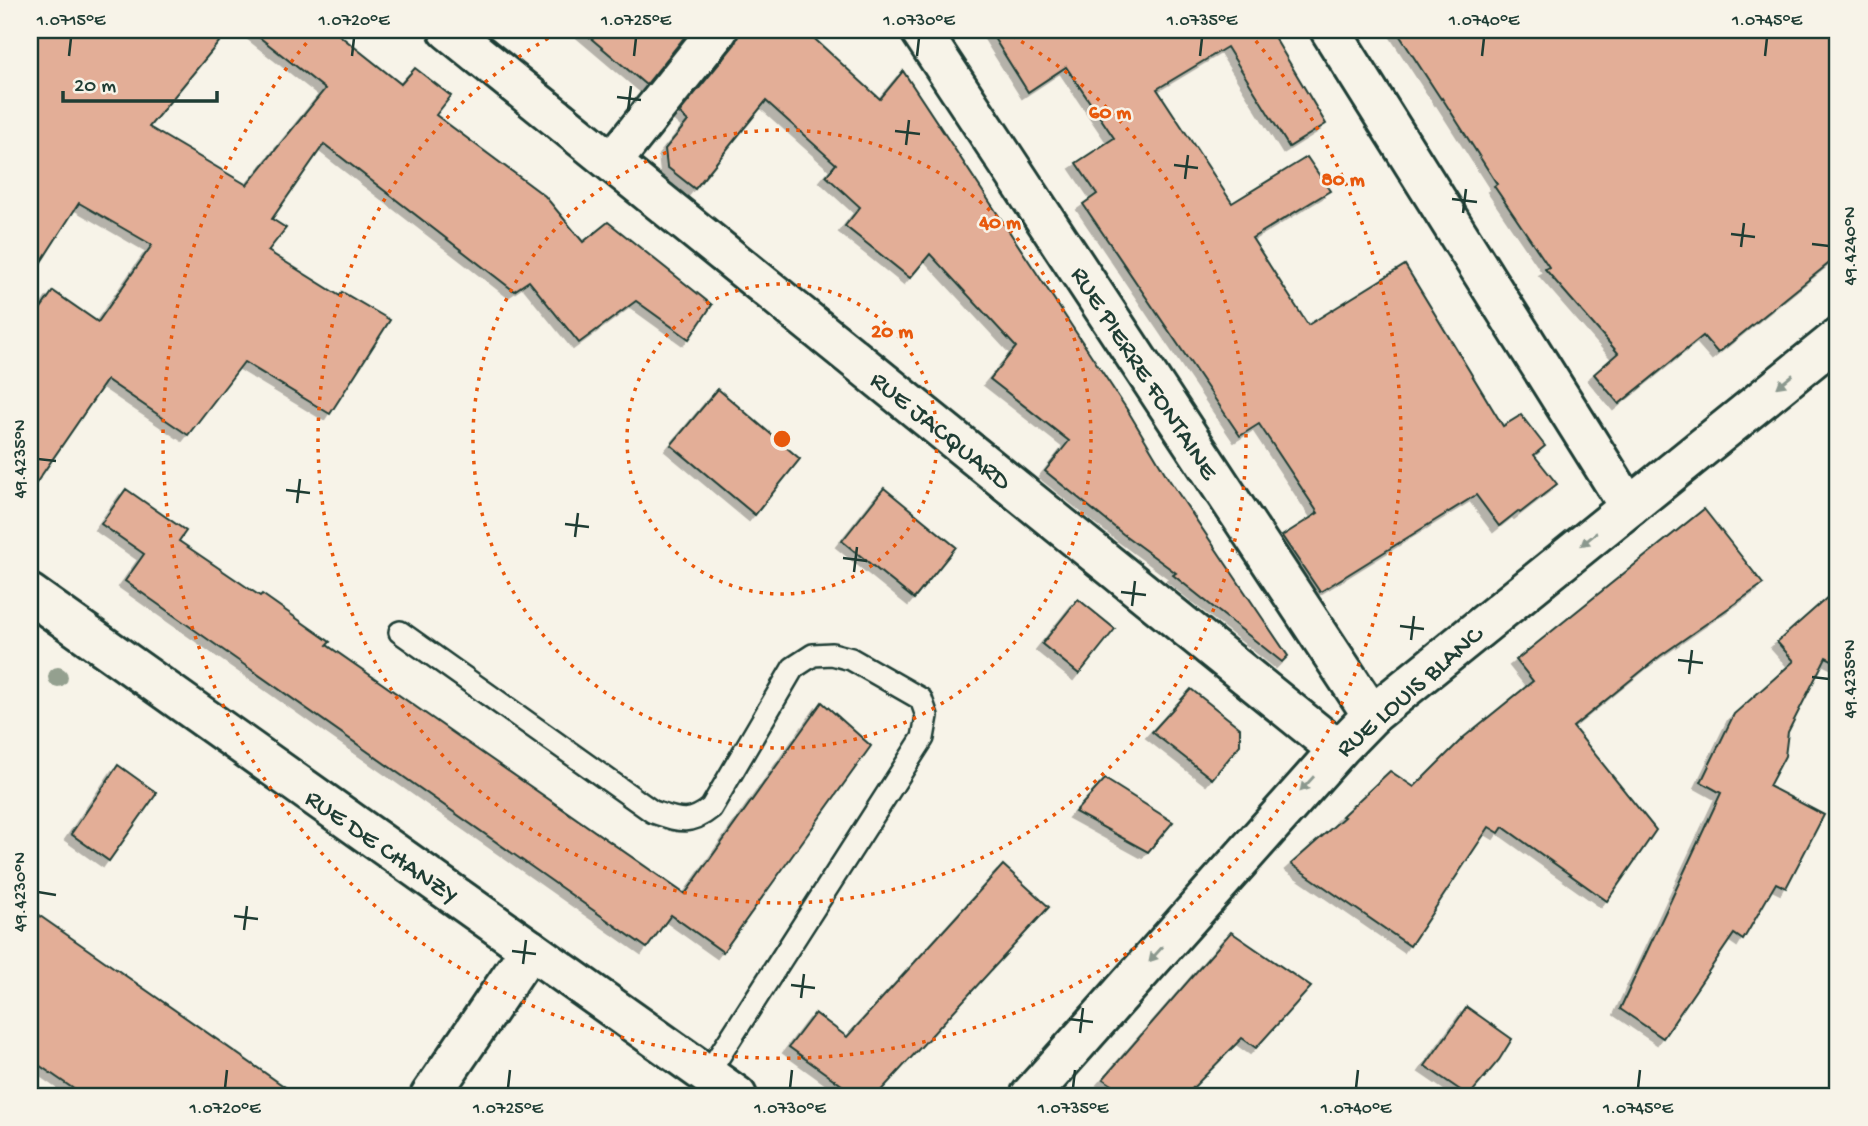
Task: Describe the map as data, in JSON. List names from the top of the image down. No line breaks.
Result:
{"streets":{"street":["RUE PIERRE FONTAINE","RUE JACQUARD","RUE LOUIS BLANC","RUE DE CHANZY"]},"crossings":[["RUE PIERRE FONTAINE","RUE LOUIS BLANC"],["RUE JACQUARD","RUE LOUIS BLANC"]],"one_way":["RUE LOUIS BLANC"],"scale_bar":"20 m","coordinates":["1.0715°E","1.0720°E","1.0725°E","1.0730°E","1.0735°E","1.0740°E","1.0745°E","49.4240°N","49.4235°N","49.4230°N"],"rings":["60 m","80 m","40 m","20 m"]}
